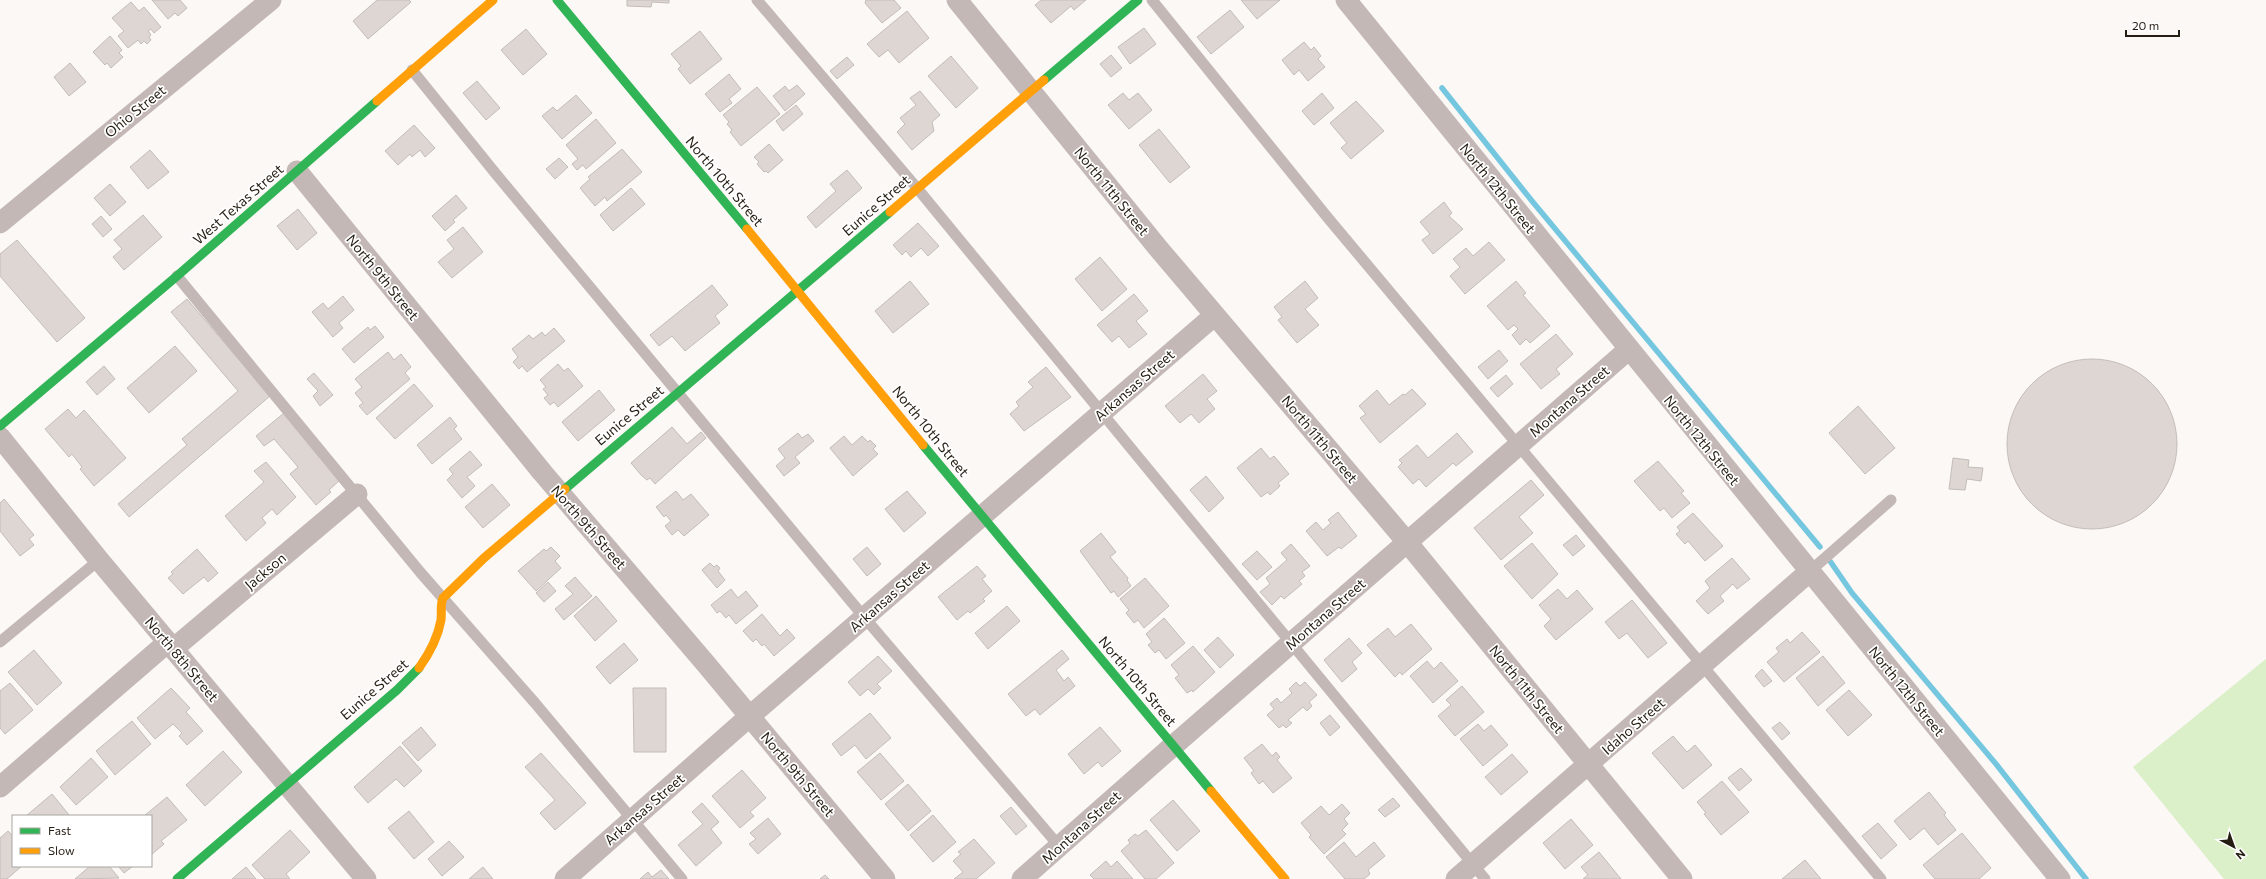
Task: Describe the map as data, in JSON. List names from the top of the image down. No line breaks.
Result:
{"streets":{"street":["Ohio Street","North 10th Street","North 12th Street","North 11th Street","West Texas Street","Eunice Street","North 9th Street","Arkansas Street","Montana Street","Jackson","North 8th Street","Idaho Street"]},"crossings":[["North 10th Street","Eunice Street"],["North 10th Street","Arkansas Street"],["North 10th Street","Montana Street"],["North 12th Street","Montana Street"],["North 12th Street","Idaho Street"],["North 11th Street","Eunice Street"],["North 11th Street","Arkansas Street"],["North 11th Street","Montana Street"],["North 11th Street","Idaho Street"],["West Texas Street","North 9th Street"],["Eunice Street","North 9th Street"],["Eunice Street","North 8th Street"],["North 9th Street","Arkansas Street"],["Jackson","North 8th Street"]],"legend":["Fast","Slow"],"scale_bar":"20 m","north":"bottom right"}
